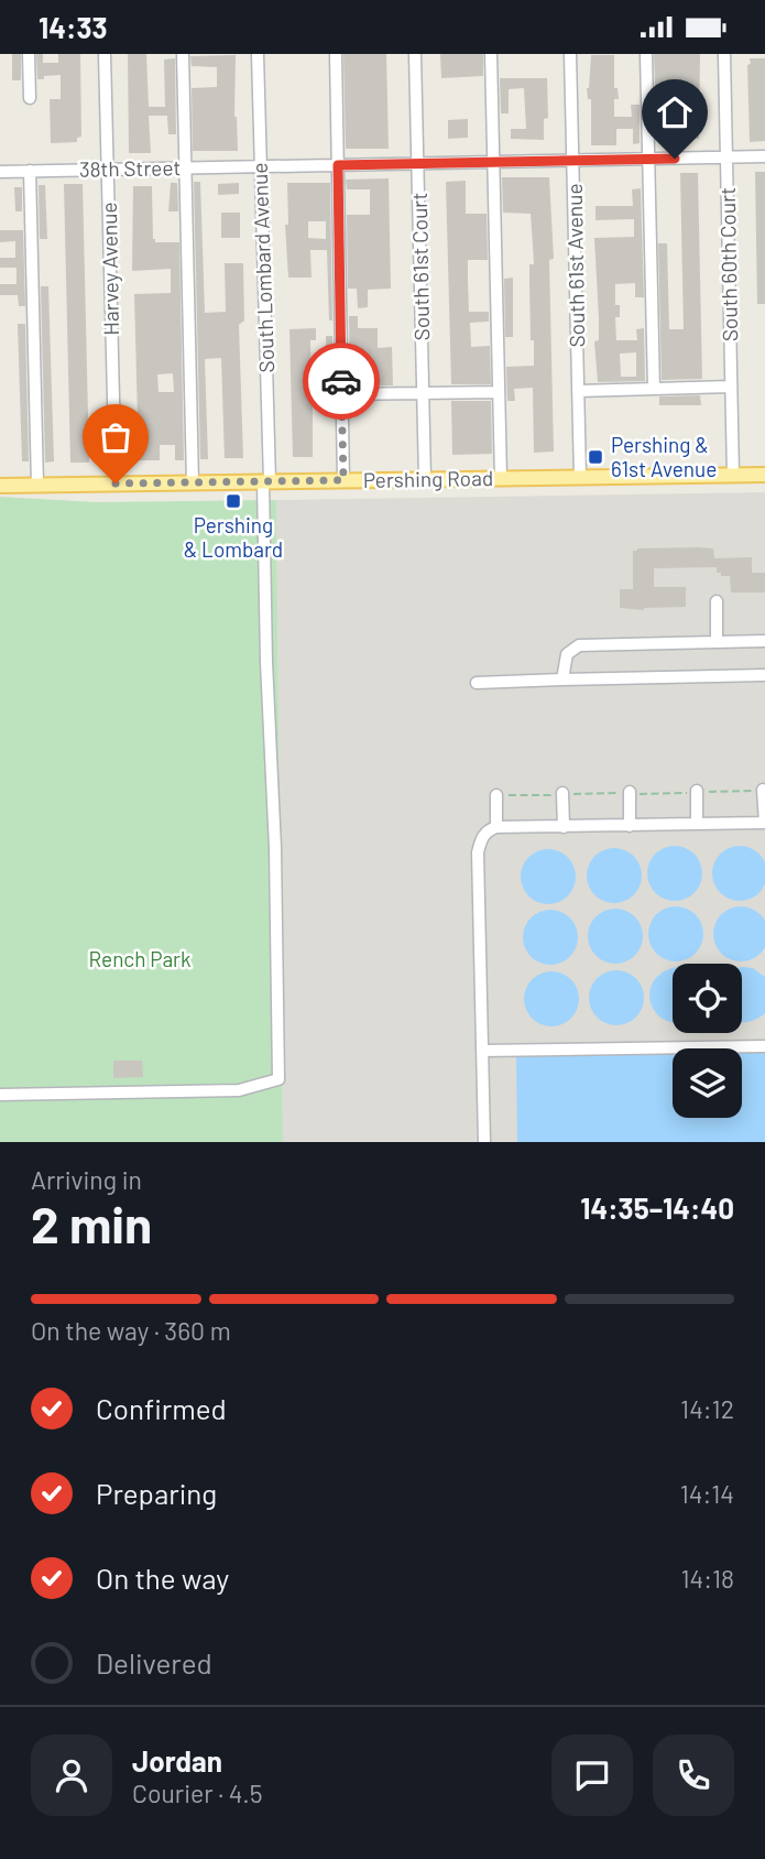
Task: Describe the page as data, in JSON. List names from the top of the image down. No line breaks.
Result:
{"streets":{"main road":["Pershing Road"],"street":["38th Street","South 60th Court","South 61st Avenue","South 61st Court","South Lombard Avenue","Harvey Avenue"]},"crossings":[["38th Street","South 60th Court"],["38th Street","South 61st Avenue"],["38th Street","South 61st Court"],["38th Street","South Lombard Avenue"],["38th Street","Harvey Avenue"],["South 60th Court","Pershing Road"],["South 61st Avenue","Pershing Road"],["South 61st Court","Pershing Road"],["South Lombard Avenue","Pershing Road"],["Harvey Avenue","Pershing Road"]],"parks":["Rench Park"],"places":{"transit":["Pershing & 61st Avenue","Pershing & Lombard"]},"page":{"status":"14:33","heading":["2 min","Arriving in","14:35–14:40"],"panel":["Jordan","Courier · 4.5"],"bar":"On the way · 360 m","list":[["Confirmed","14:12"],["Preparing","14:14"],["On the way","14:18"],"Delivered"]}}
